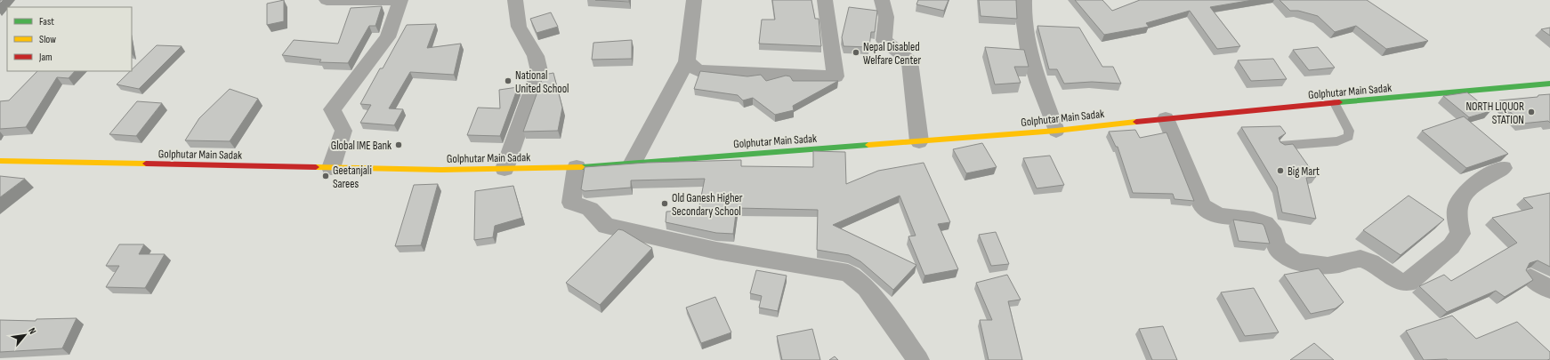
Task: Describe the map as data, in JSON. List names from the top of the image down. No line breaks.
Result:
{"streets":{"main road":["Golphutar Main Sadak"]},"places":["Nepal Disabled Welfare Center","National United School","NORTH LIQUOR STATION","Global IME Bank","Big Mart","Geetanjali Sarees","Old Ganesh Higher Secondary School"],"legend":["Fast","Slow","Jam"],"north":"top right"}
